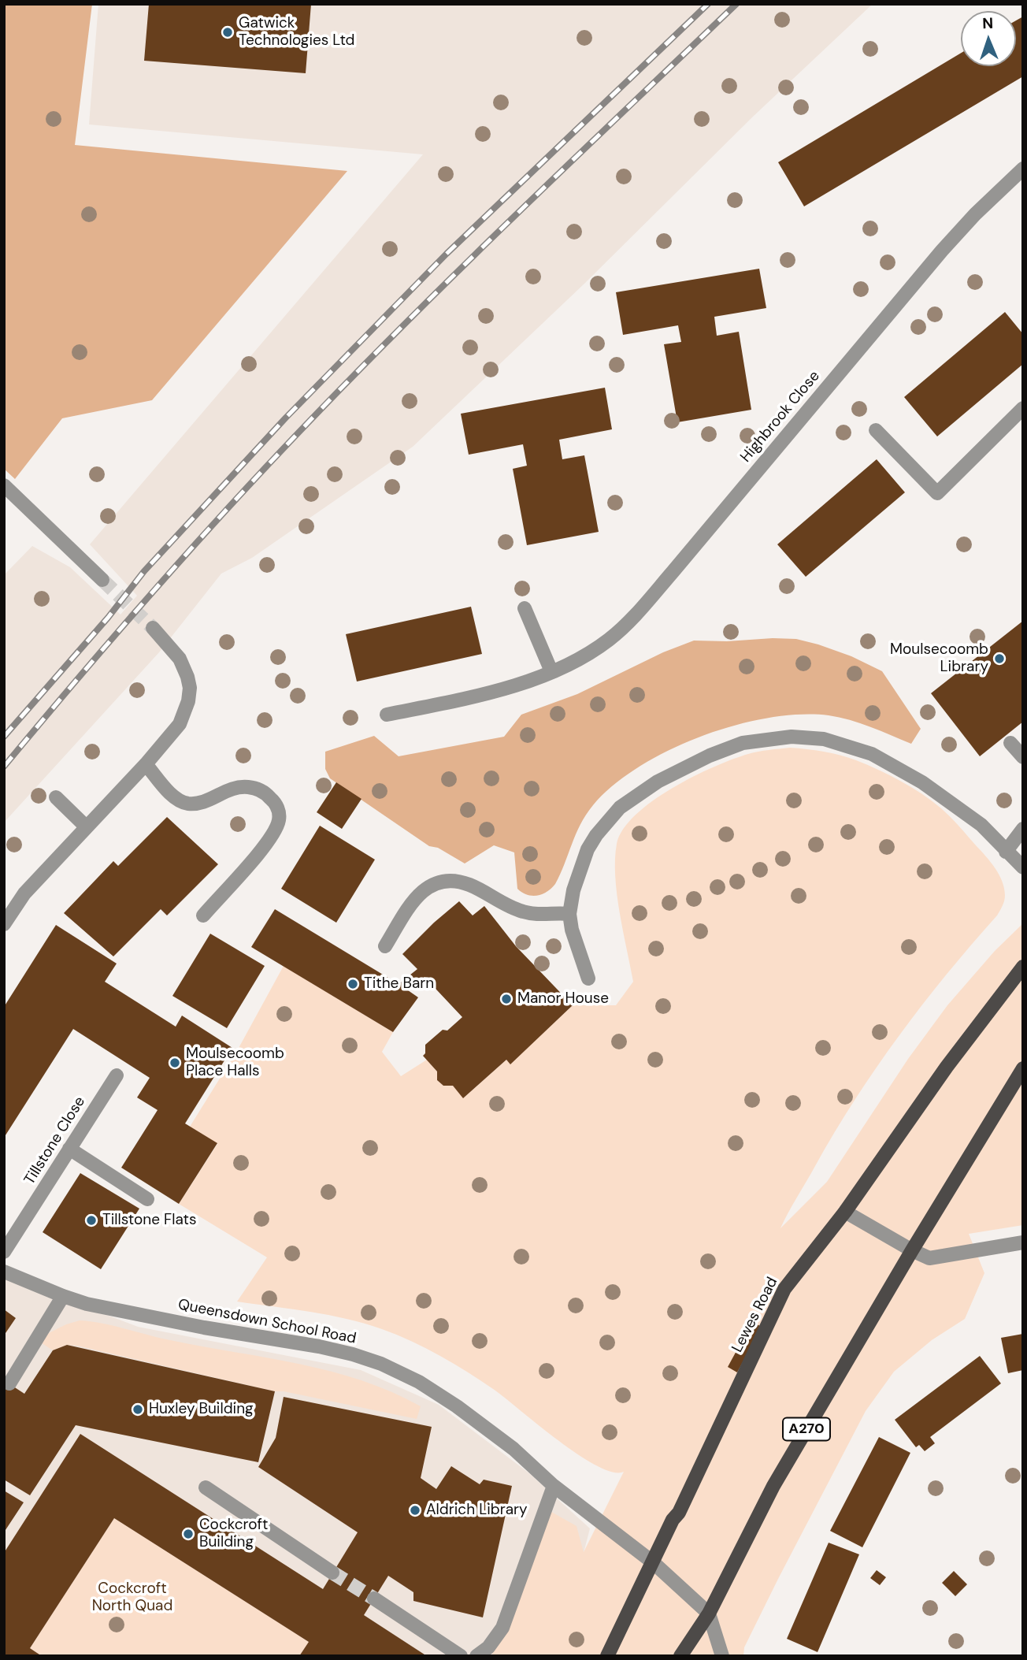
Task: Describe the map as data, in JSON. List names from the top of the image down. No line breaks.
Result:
{"streets":{"main road":["Lewes Road","A270"],"street":["Highbrook Close","Tillstone Close","Queensdown School Road"]},"crossings":[["Lewes Road","Queensdown School Road"],["Queensdown School Road","A270"]],"parks":["Cockcroft North Quad"],"places":["Gatwick Technologies Ltd","Moulsecoomb Library","Tithe Barn","Manor House","Moulsecoomb Place Halls","Tillstone Flats","Huxley Building","Aldrich Library","Cockcroft Building"],"north":"top"}
